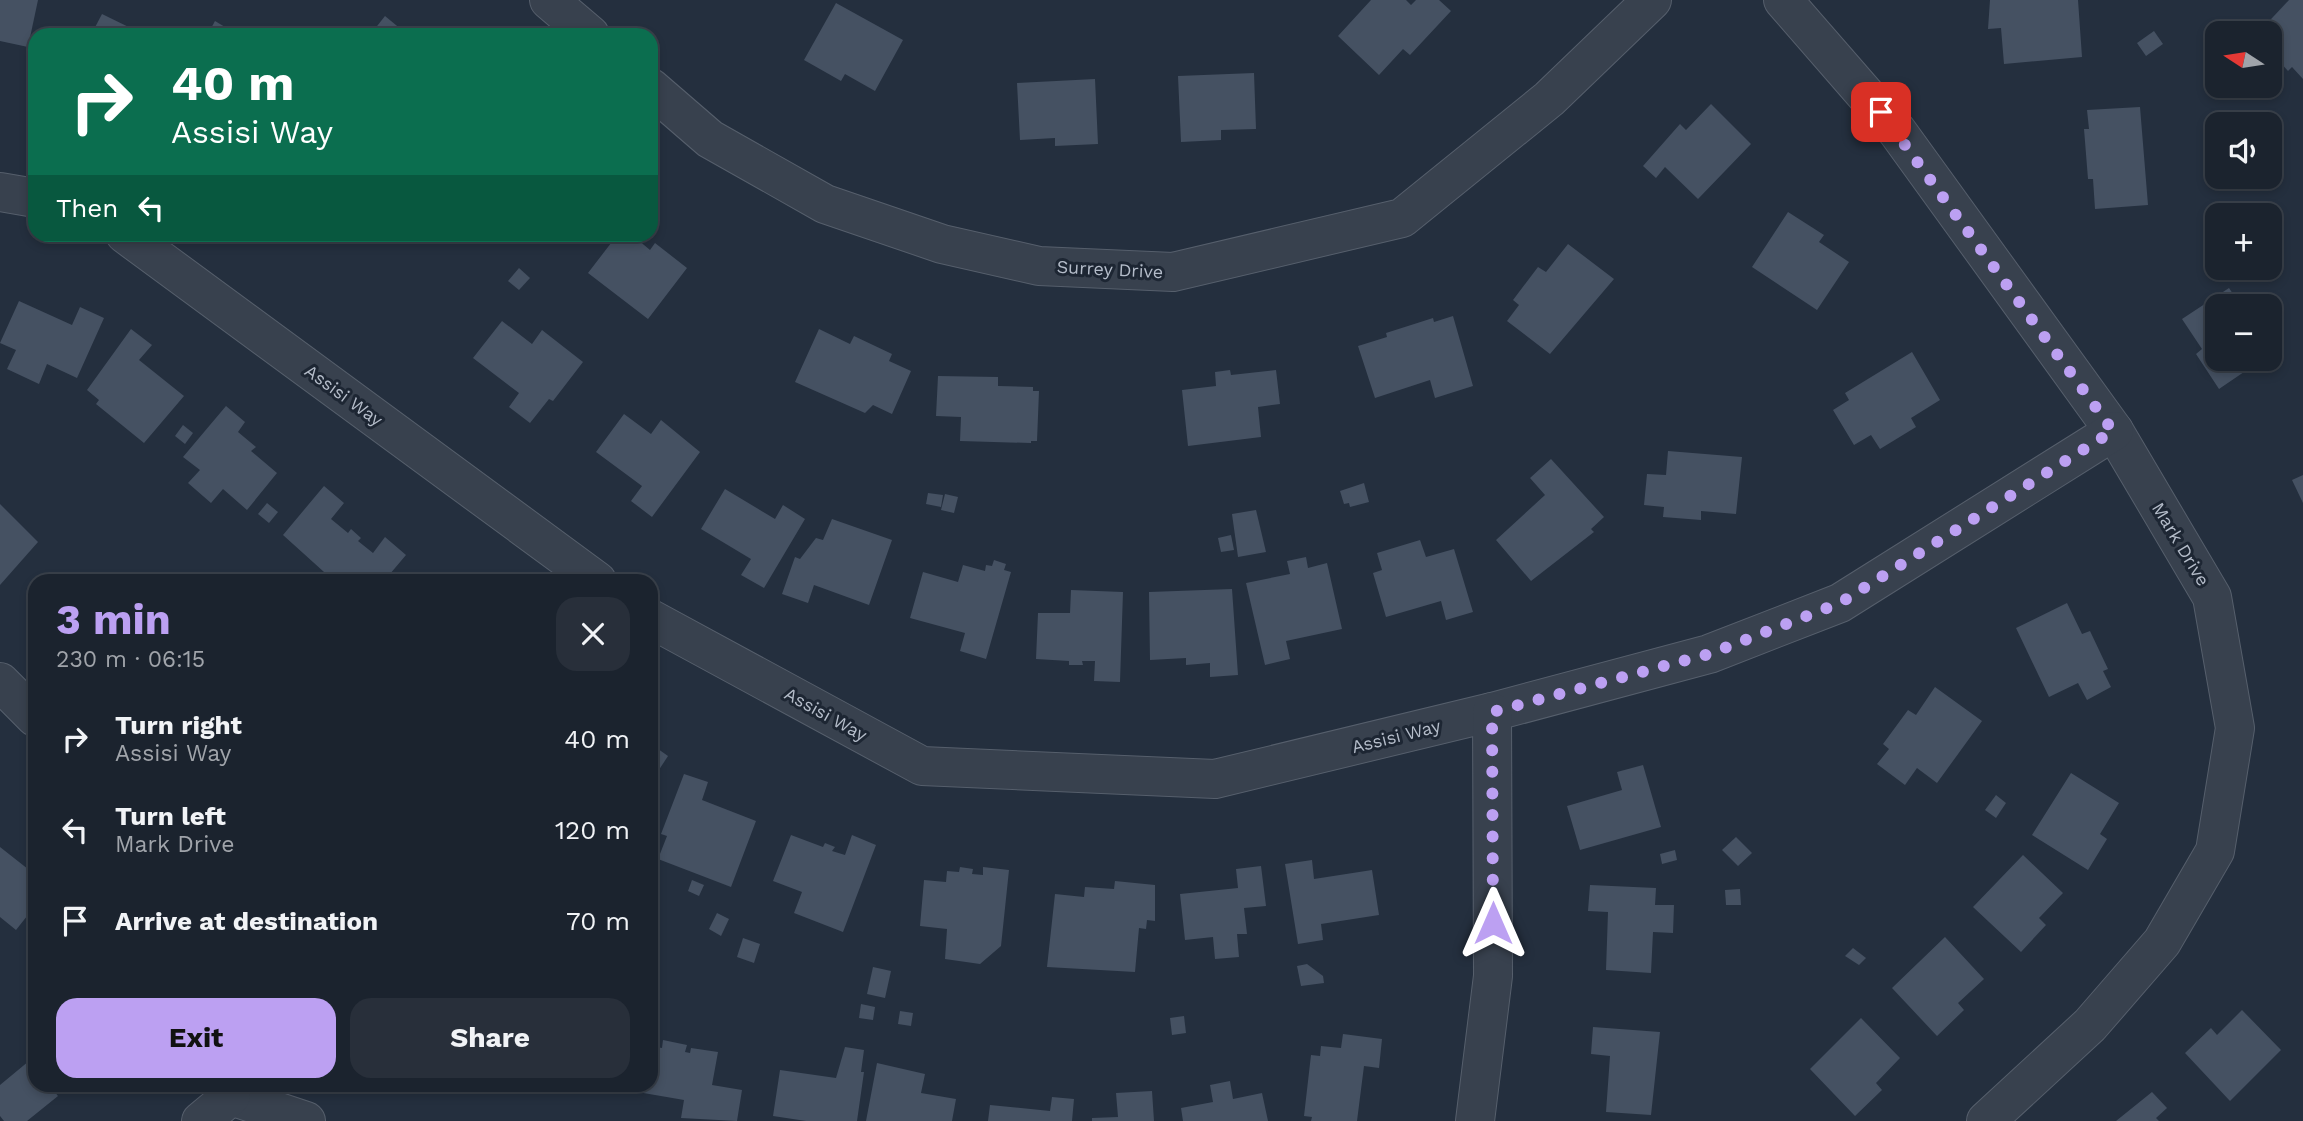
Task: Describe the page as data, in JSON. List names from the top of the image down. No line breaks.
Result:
{"streets":{"street":["Surrey Drive","Assisi Way","Mark Drive"]},"crossings":[["Assisi Way","Mark Drive"]],"north":"left","page":{"map_buttons":["+","−"],"turn":["40 m","Assisi Way"],"then":"Then","heading":["3 min","230 m · 06:15"],"list":[{"name":"Turn right","note":"Assisi Way","value":"40 m"},{"name":"Turn left","note":"Mark Drive","value":"120 m"},{"name":"Arrive at destination","value":"70 m"}],"buttons":["Exit","Share"]}}
